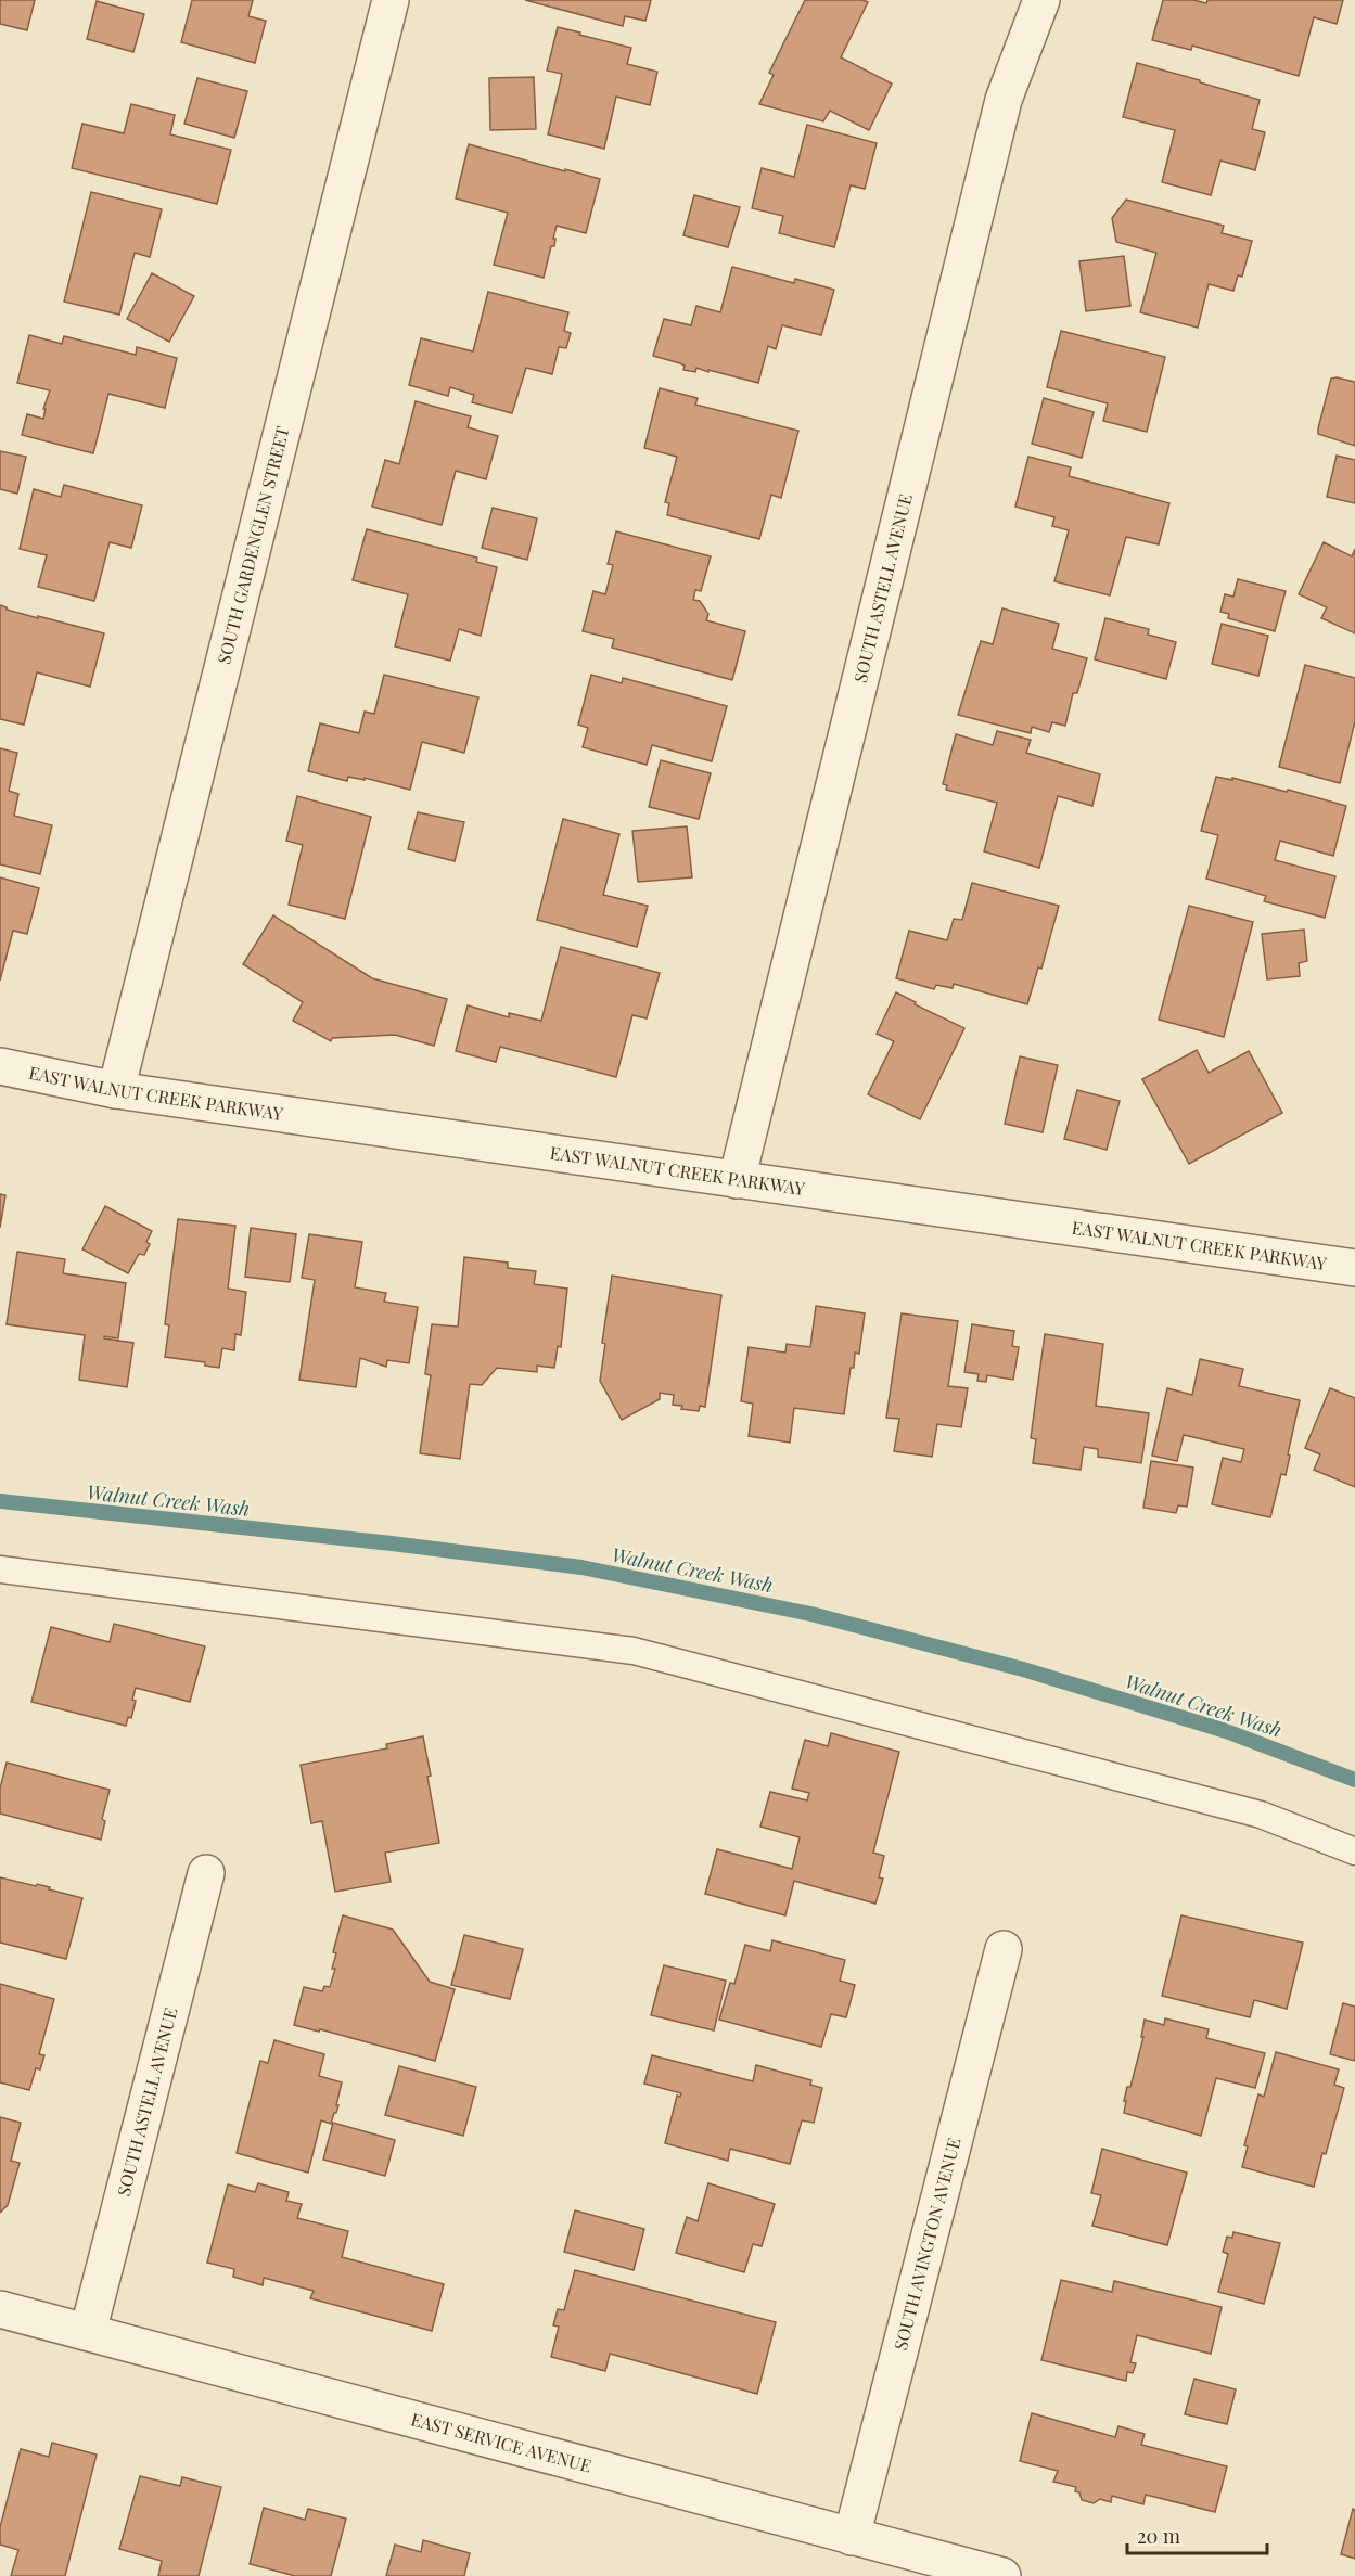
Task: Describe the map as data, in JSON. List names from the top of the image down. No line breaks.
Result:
{"streets":{"street":["SOUTH GARDENGLEN STREET","SOUTH ASTELL AVENUE","EAST WALNUT CREEK PARKWAY","SOUTH AVINGTON AVENUE","EAST SERVICE AVENUE"]},"crossings":[["SOUTH GARDENGLEN STREET","EAST WALNUT CREEK PARKWAY"],["SOUTH ASTELL AVENUE","EAST WALNUT CREEK PARKWAY"],["SOUTH ASTELL AVENUE","EAST SERVICE AVENUE"],["SOUTH AVINGTON AVENUE","EAST SERVICE AVENUE"]],"water":["Walnut Creek Wash"],"scale_bar":"20 m"}
